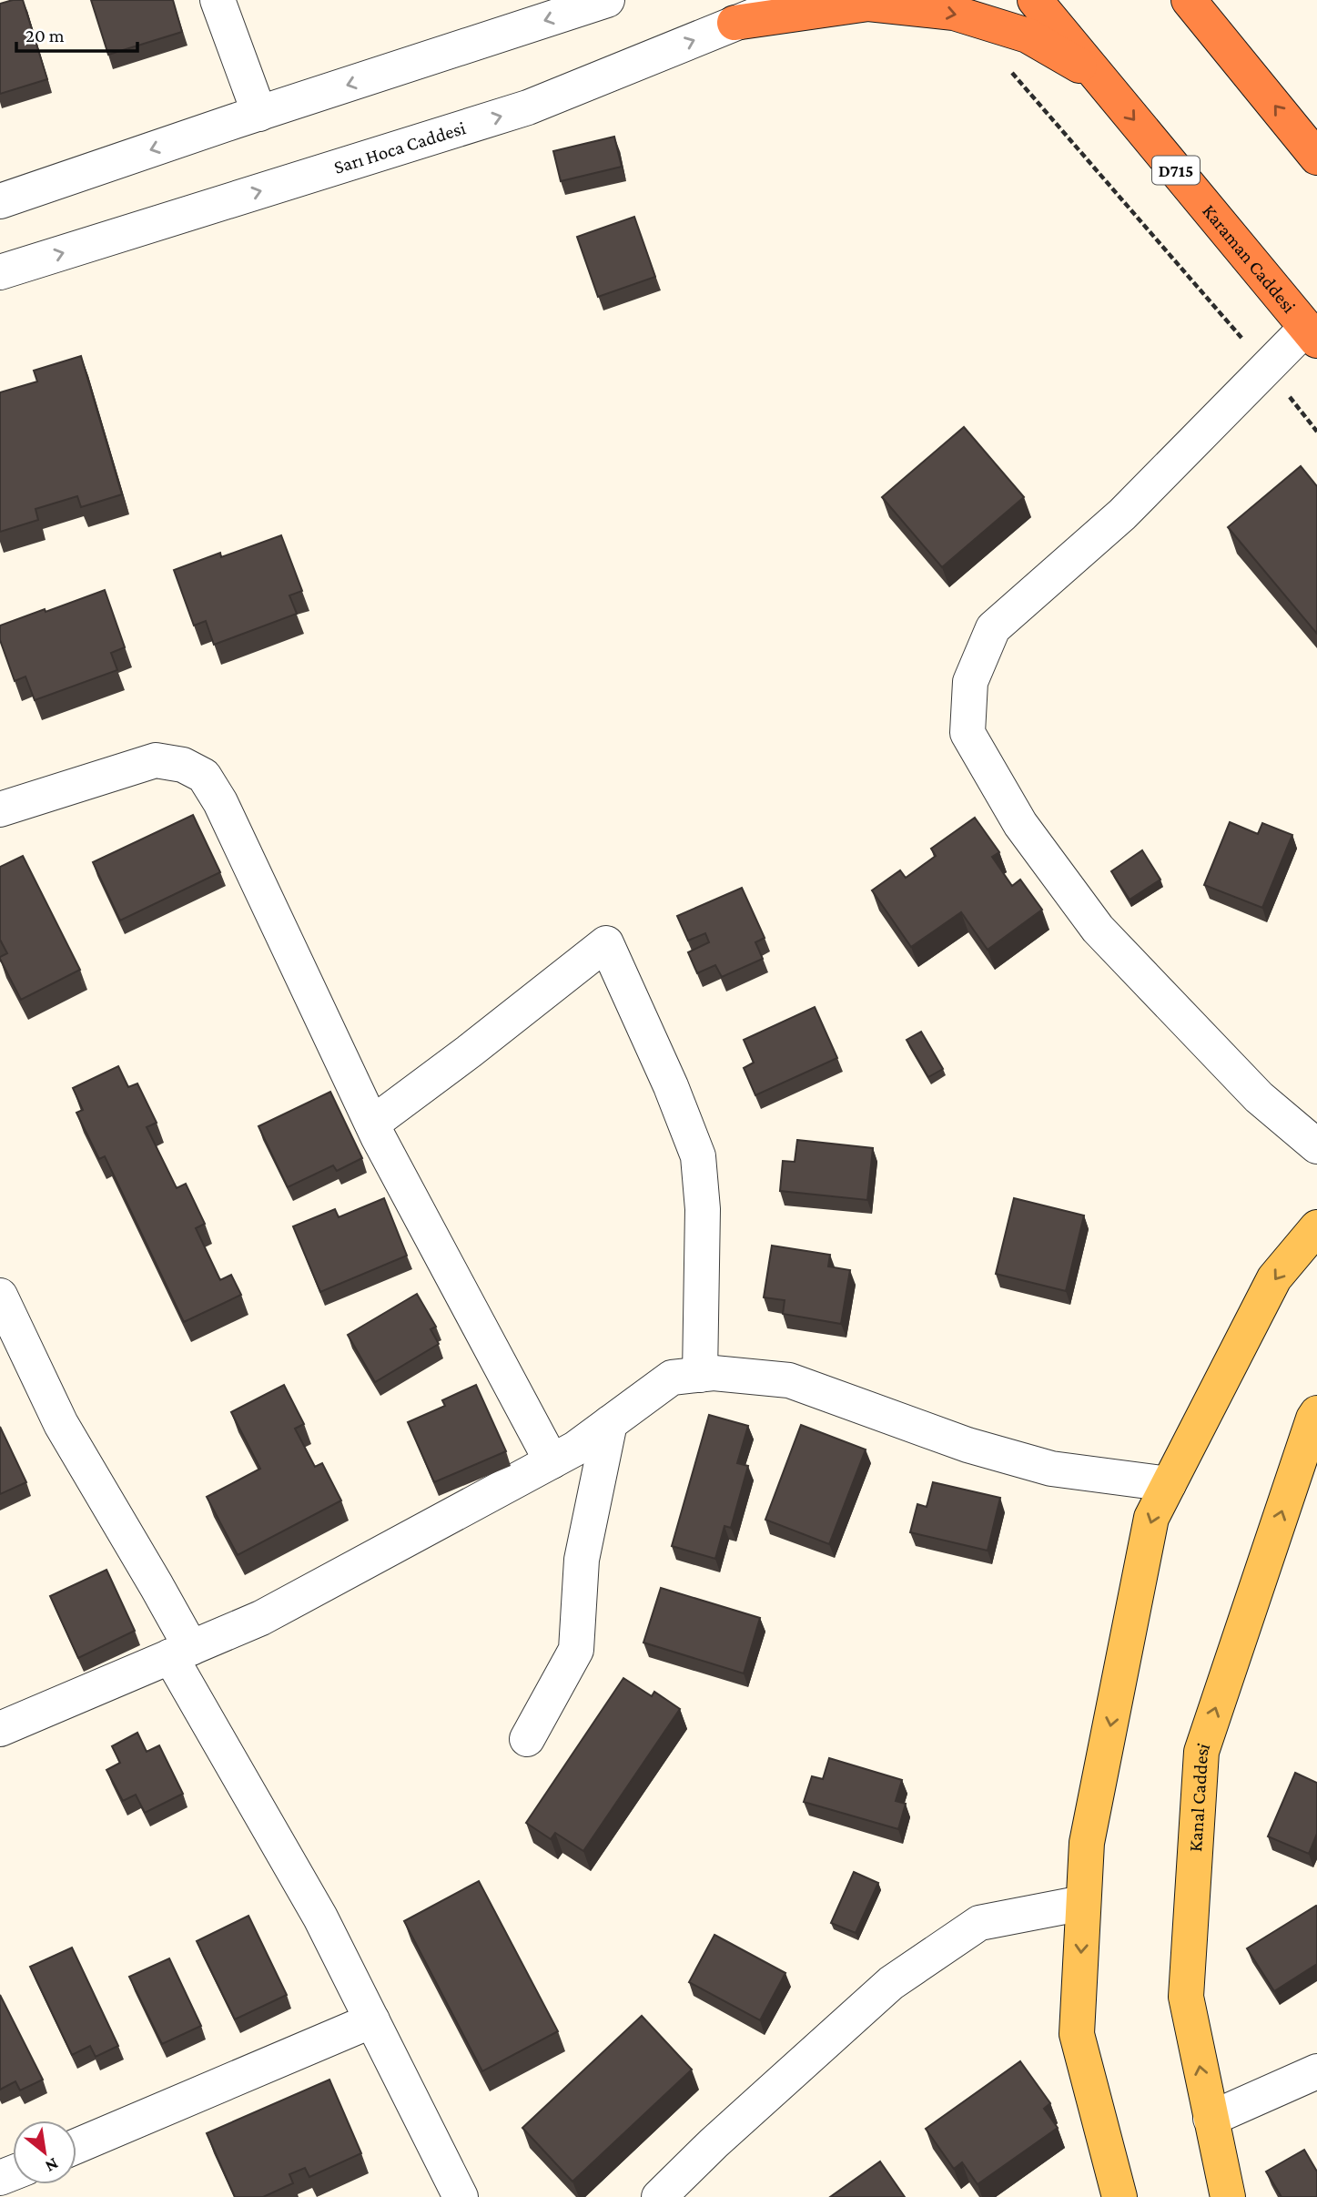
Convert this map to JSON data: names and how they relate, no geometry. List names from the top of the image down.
{
  "streets": {
    "highway": ["D715", "Karaman Caddesi"],
    "main road": ["Kanal Caddesi"],
    "street": ["Sarı Hoca Caddesi"]
  },
  "scale_bar": "20 m",
  "north": "bottom right"
}
